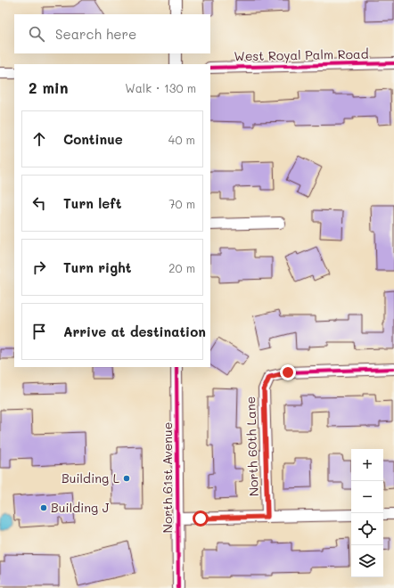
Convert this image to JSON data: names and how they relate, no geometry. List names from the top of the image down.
{
  "streets": {
    "street": ["West Royal Palm Road", "North 60th Lane", "North 61st Avenue"]
  },
  "places": ["Building L", "Building J"],
  "page": {
    "search": "Search here",
    "heading": ["2 min", "Walk · 130 m"],
    "list": [
      ["Continue", "40 m"],
      ["Turn left", "70 m"],
      ["Turn right", "20 m"],
      "Arrive at destination"
    ],
    "map_buttons": ["+", "−"]
  }
}
